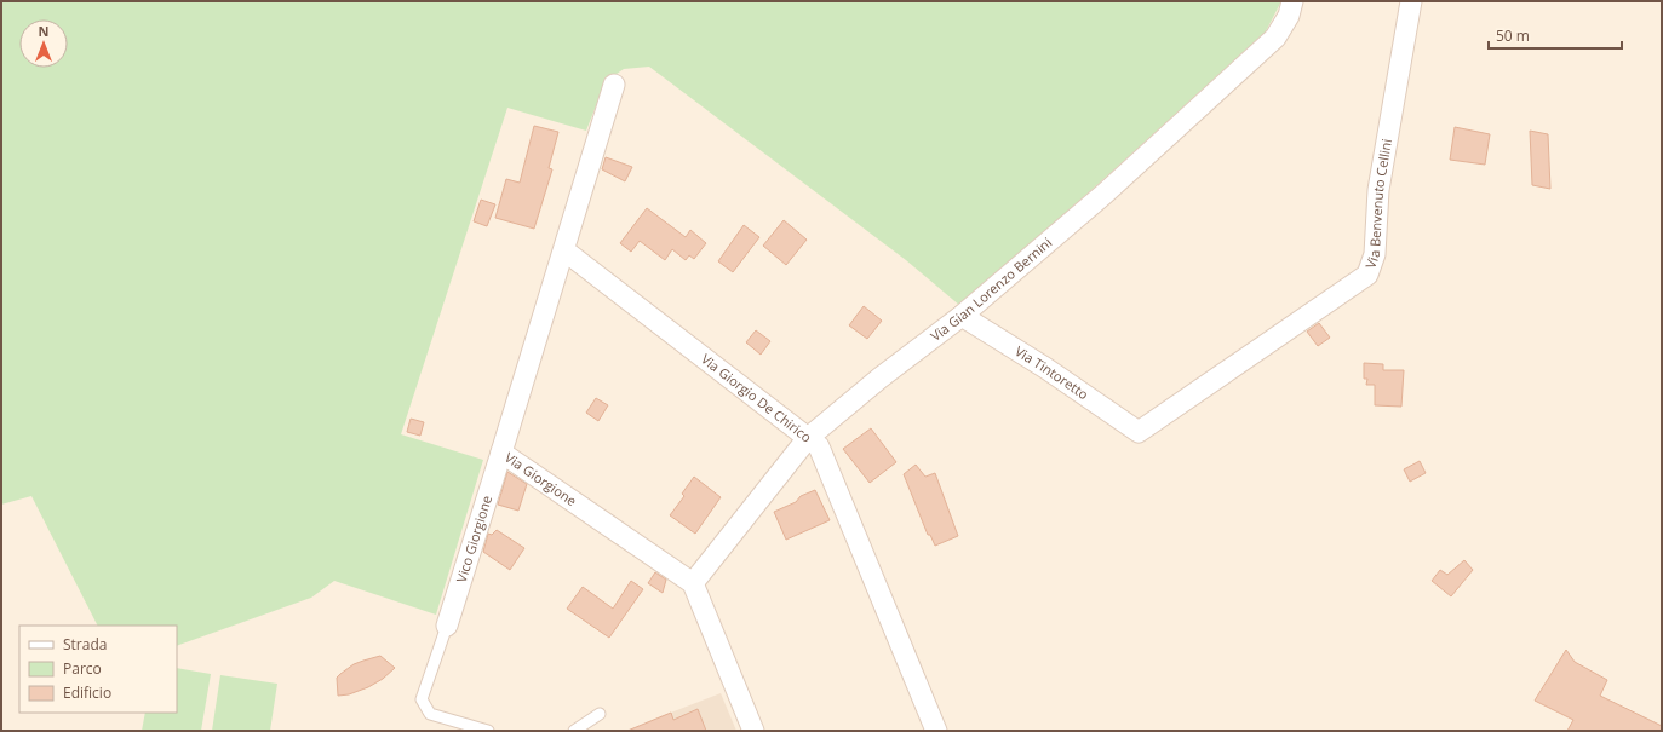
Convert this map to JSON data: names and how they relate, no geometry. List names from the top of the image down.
{
  "streets": {
    "street": [
      "Via Benvenuto Cellini",
      "Via Gian Lorenzo Bernini",
      "Via Tintoretto",
      "Via Giorgio De Chirico",
      "Via Giorgione",
      "Vico Giorgione"
    ]
  },
  "crossings": [
    ["Via Benvenuto Cellini", "Via Tintoretto"],
    ["Via Gian Lorenzo Bernini", "Via Tintoretto"],
    ["Via Gian Lorenzo Bernini", "Via Giorgio De Chirico"],
    ["Via Gian Lorenzo Bernini", "Via Giorgione"],
    ["Via Giorgio De Chirico", "Via Giorgione"],
    ["Via Giorgione", "Vico Giorgione"]
  ],
  "legend": ["Strada", "Parco", "Edificio"],
  "scale_bar": "50 m",
  "north": "top"
}
